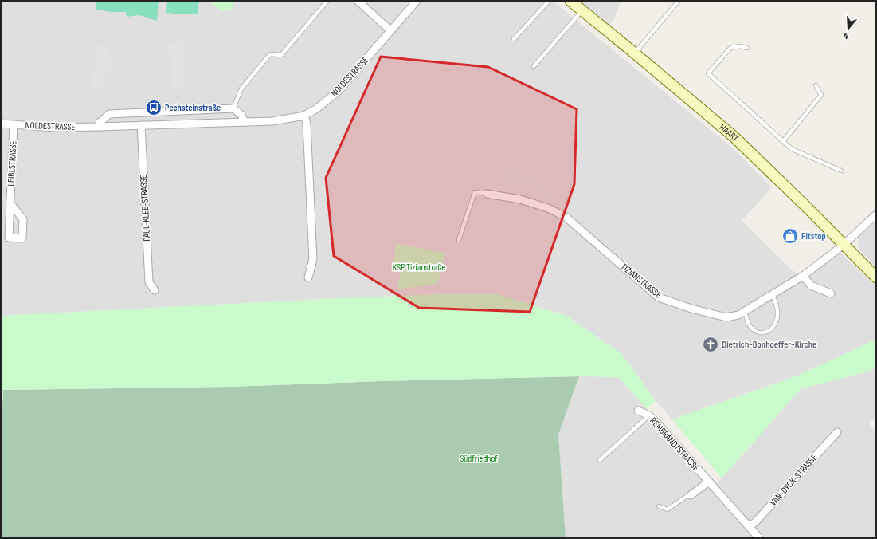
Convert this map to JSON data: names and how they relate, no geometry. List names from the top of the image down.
{
  "streets": {
    "main road": ["HAART"],
    "street": [
      "NOLDESTRASSE",
      "LEIBLSTRASSE",
      "PAUL-KLEE-STRASSE",
      "TIZIANSTRASSE",
      "REMBRANDTSTRASSE",
      "VAN-DYCK-STRASSE"
    ]
  },
  "crossings": [
    ["NOLDESTRASSE", "LEIBLSTRASSE"],
    ["NOLDESTRASSE", "PAUL-KLEE-STRASSE"],
    ["HAART", "TIZIANSTRASSE"],
    ["REMBRANDTSTRASSE", "VAN-DYCK-STRASSE"]
  ],
  "parks": ["KSP Tizianstraße", "Südfriedhof"],
  "places": {
    "bus stop": ["Pechsteinstraße"],
    "shop": ["Pitstop"],
    "church": ["Dietrich-Bonhoeffer-Kirche"]
  },
  "north": "bottom"
}
